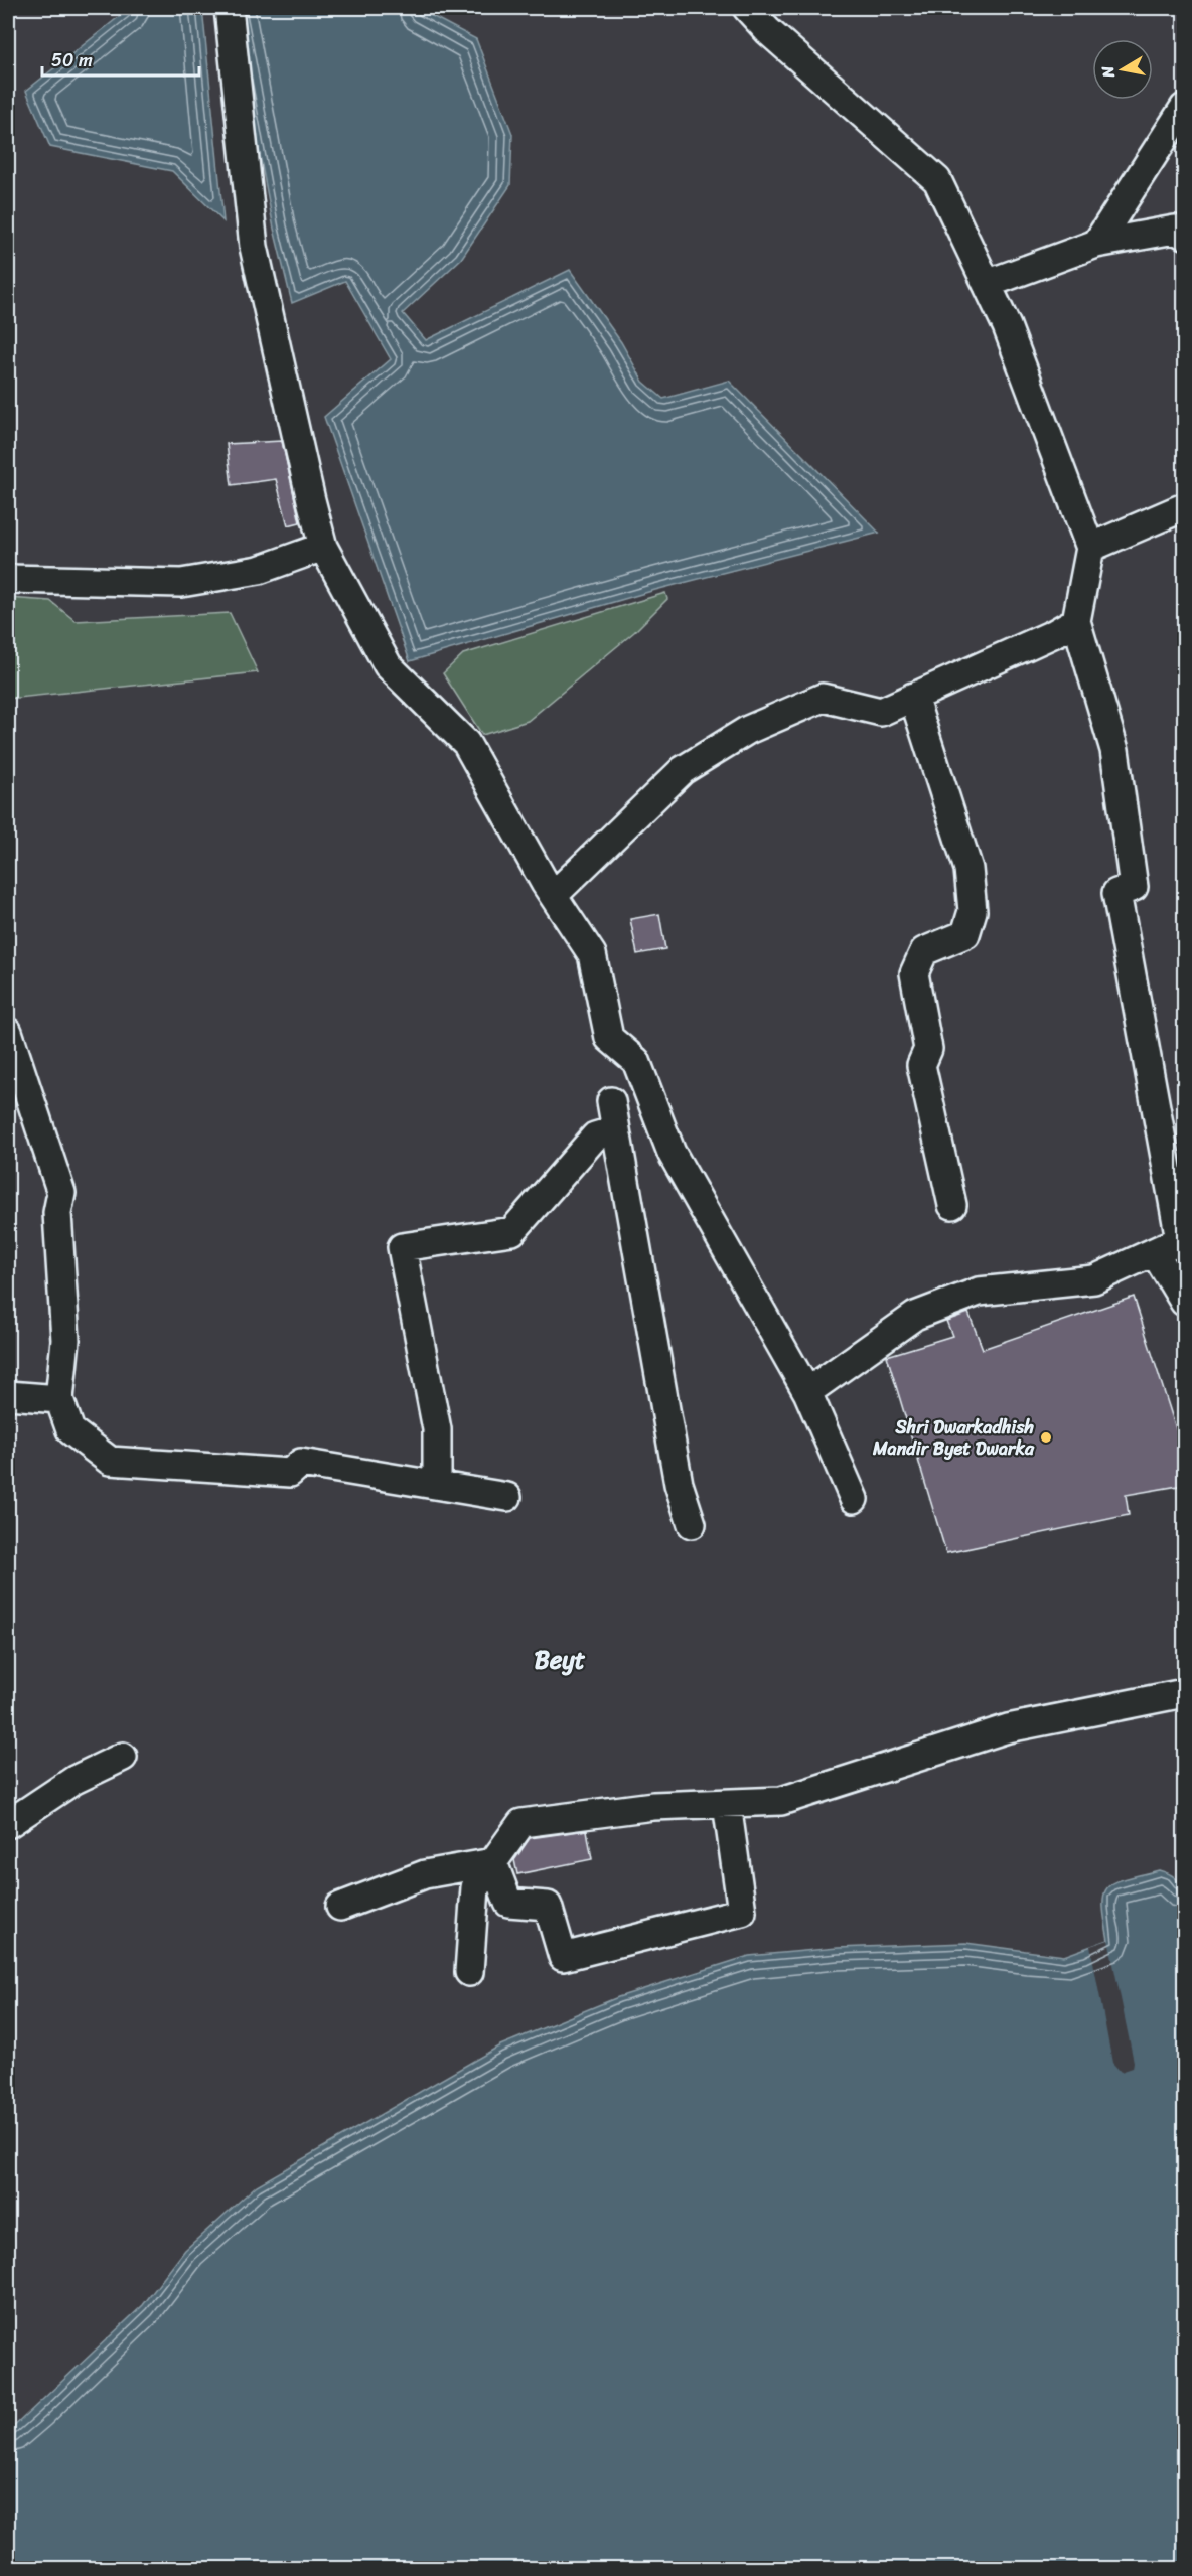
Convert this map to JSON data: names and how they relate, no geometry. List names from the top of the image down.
{
  "districts": ["Beyt"],
  "places": ["Shri Dwarkadhish Mandir Byet Dwarka"],
  "scale_bar": "50 m",
  "north": "left"
}
